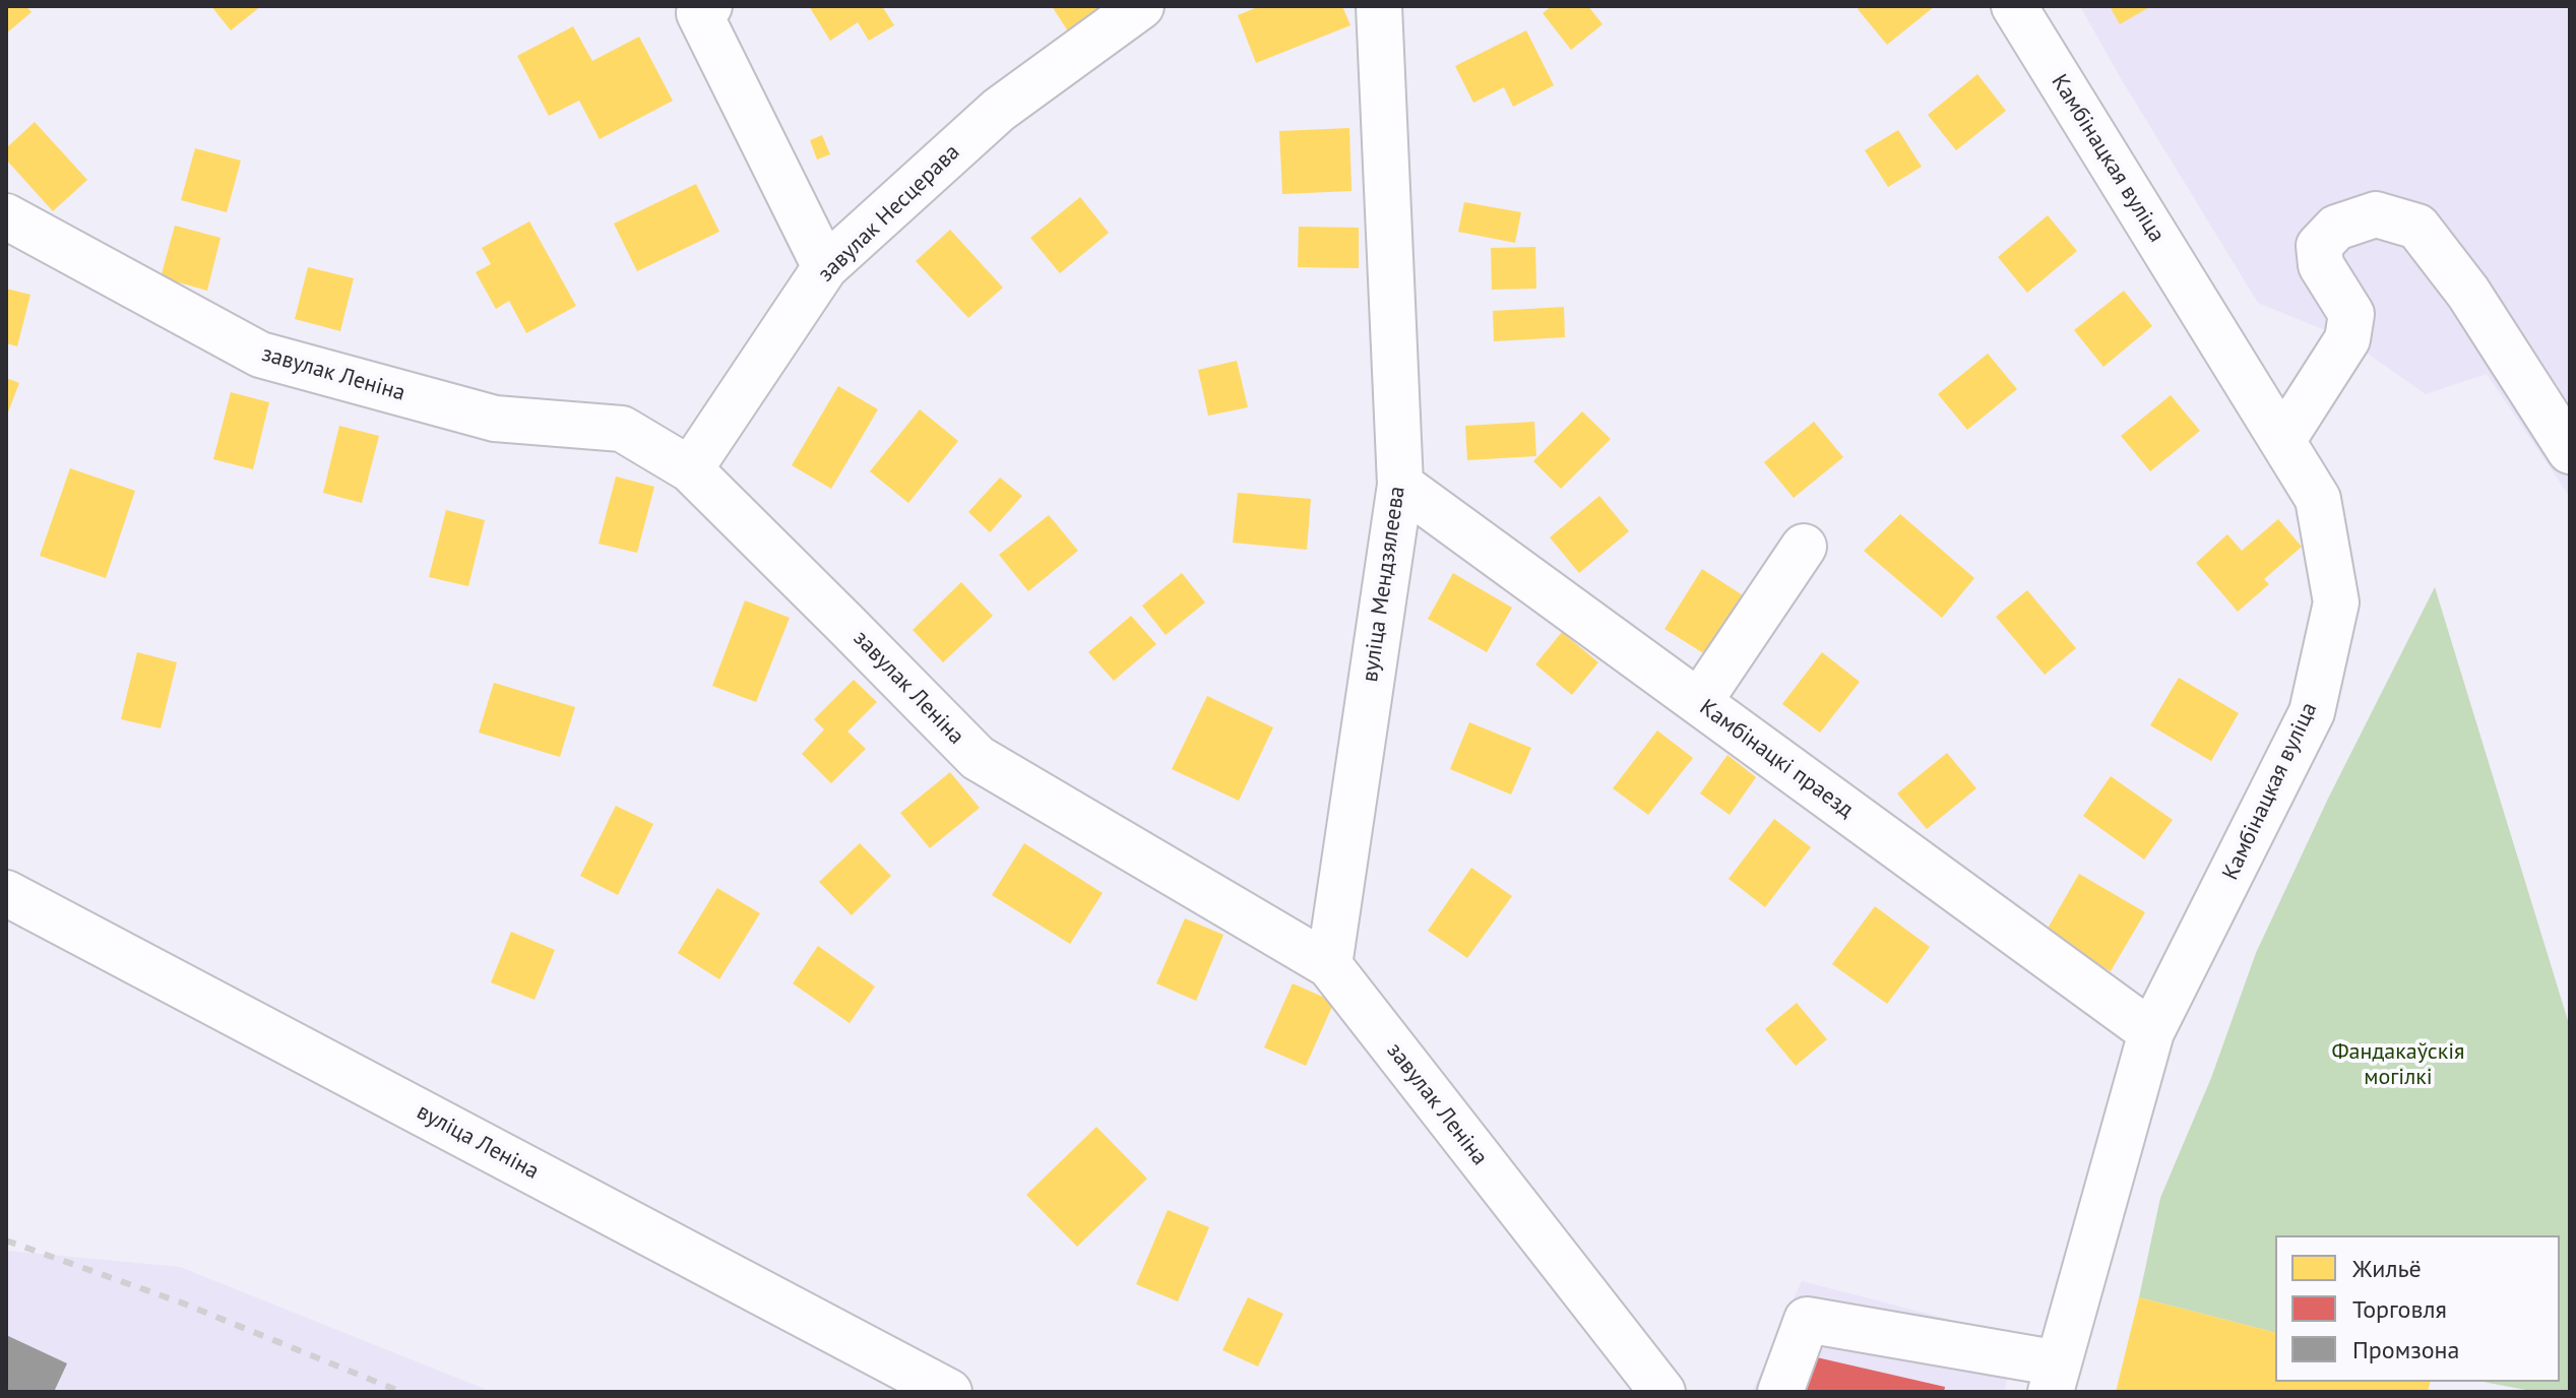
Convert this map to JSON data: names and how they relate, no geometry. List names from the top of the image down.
{
  "streets": {
    "street": [
      "Камбінацкая вуліца",
      "завулак Несцерава",
      "завулак Леніна",
      "вуліца Мендзялеева",
      "Камбінацкі праезд",
      "вуліца Леніна"
    ]
  },
  "crossings": [
    ["Камбінацкая вуліца", "Камбінацкі праезд"],
    ["завулак Несцерава", "завулак Леніна"],
    ["завулак Леніна", "вуліца Мендзялеева"],
    ["вуліца Мендзялеева", "Камбінацкі праезд"]
  ],
  "parks": ["Фандакаўскія могілкі"],
  "legend": ["Жильё", "Торговля", "Промзона"]
}
